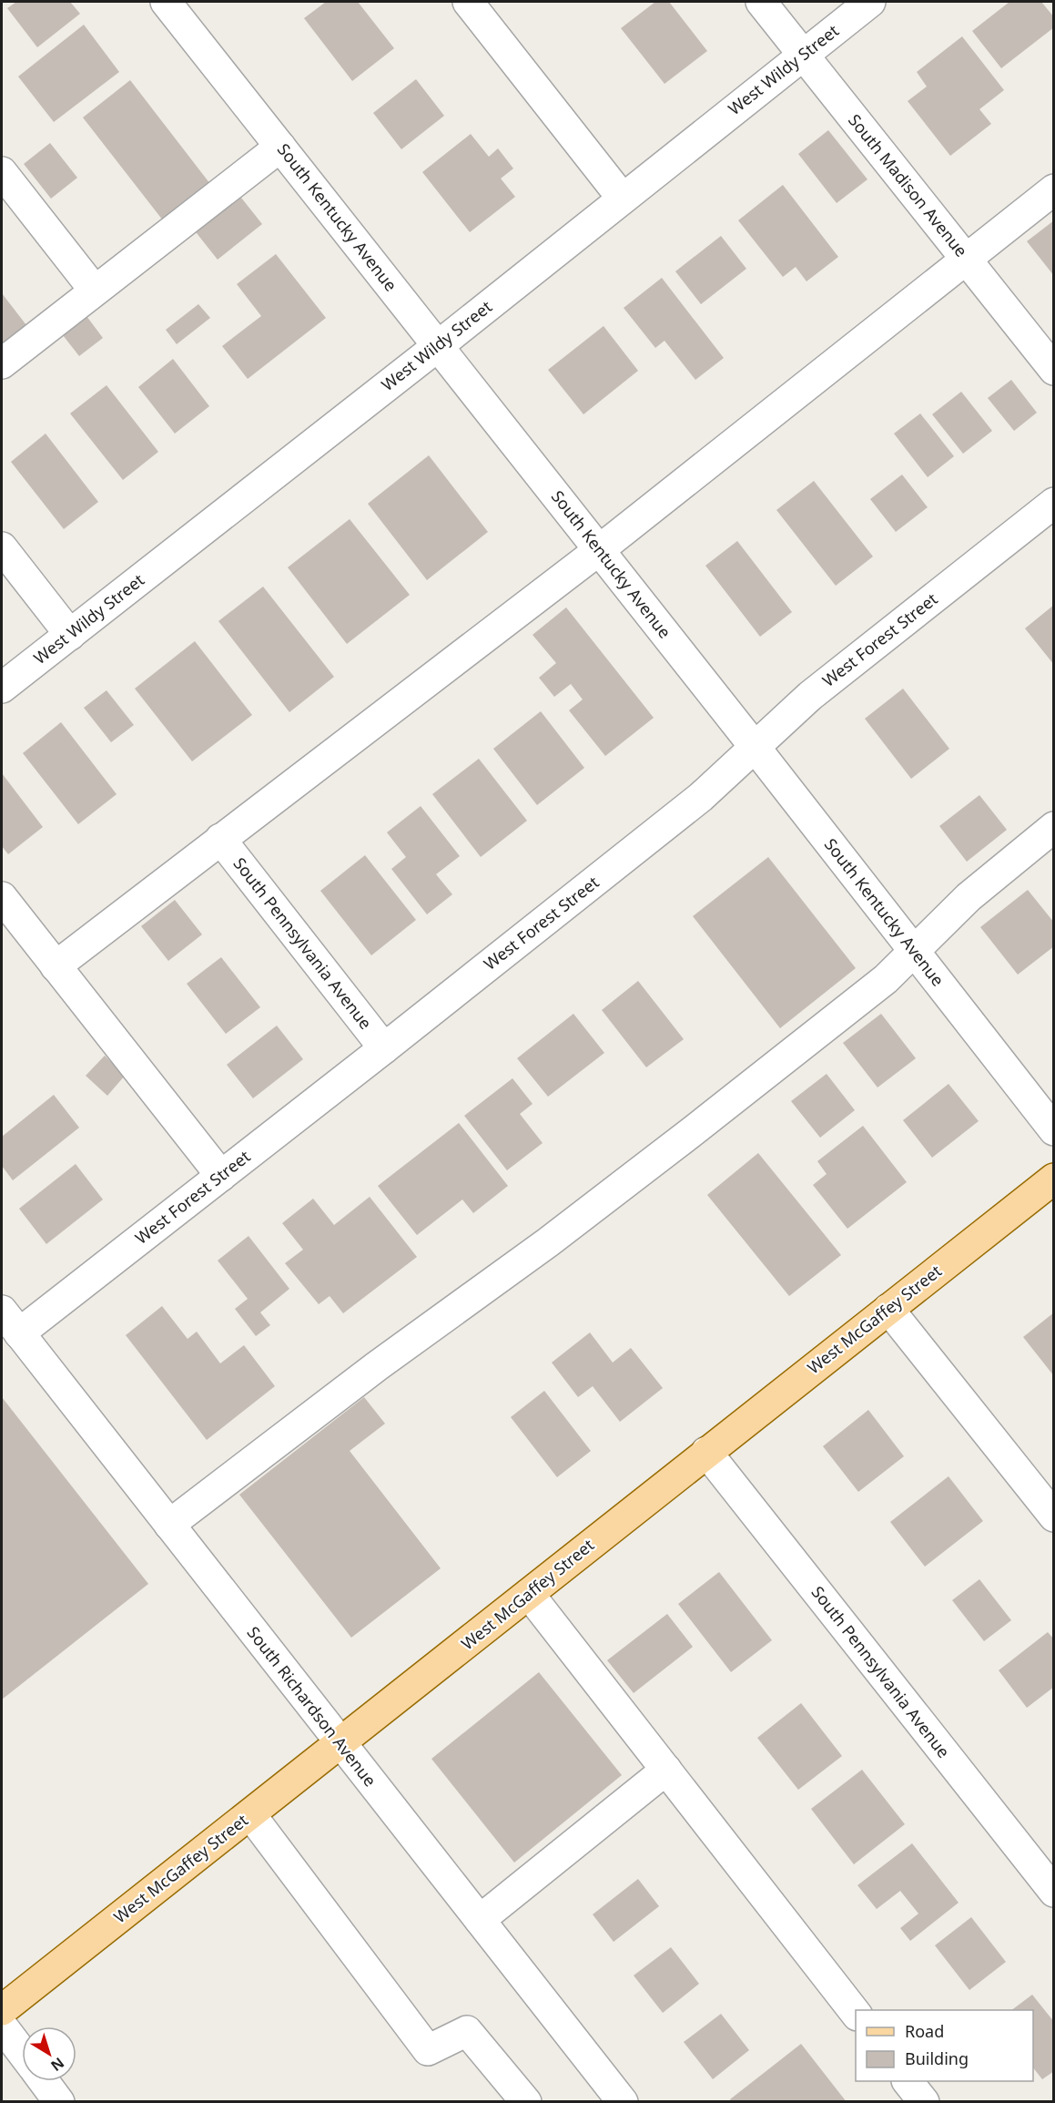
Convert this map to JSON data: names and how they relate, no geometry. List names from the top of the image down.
{
  "streets": {
    "main road": ["West McGaffey Street"],
    "street": [
      "West Wildy Street",
      "South Madison Avenue",
      "South Kentucky Avenue",
      "West Forest Street",
      "South Pennsylvania Avenue",
      "South Richardson Avenue"
    ]
  },
  "crossings": [
    ["West Wildy Street", "South Madison Avenue"],
    ["West Wildy Street", "South Kentucky Avenue"],
    ["South Kentucky Avenue", "West Forest Street"],
    ["West Forest Street", "South Pennsylvania Avenue"],
    ["West Forest Street", "South Richardson Avenue"],
    ["South Pennsylvania Avenue", "West McGaffey Street"],
    ["West McGaffey Street", "South Richardson Avenue"]
  ],
  "legend": ["Road", "Building"],
  "north": "bottom right"
}
